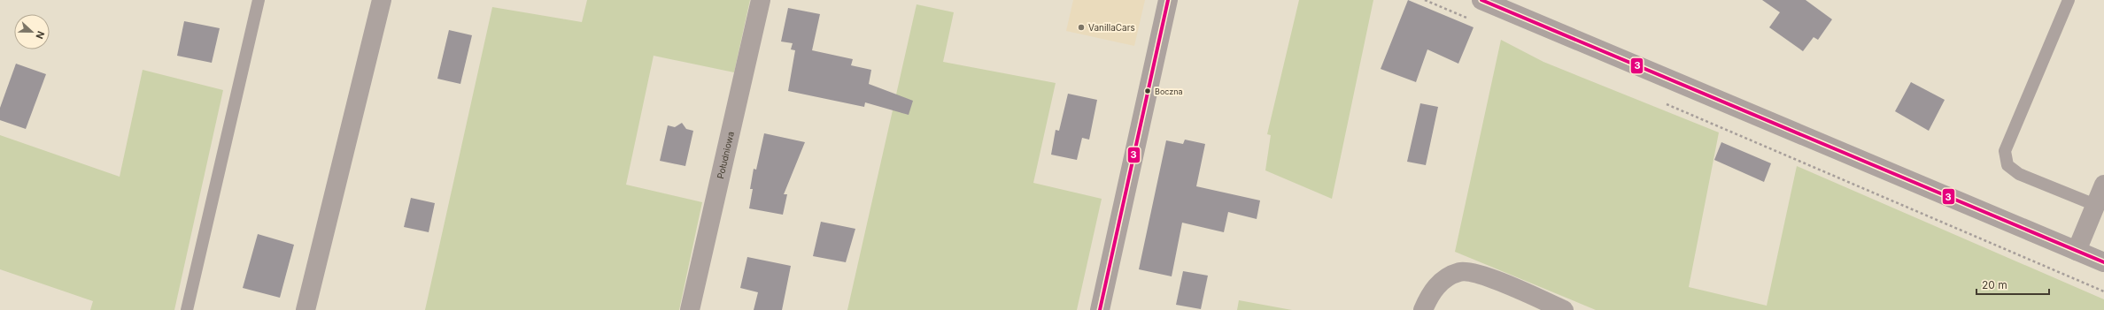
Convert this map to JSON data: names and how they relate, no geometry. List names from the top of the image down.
{
  "streets": {
    "street": ["Południowa"]
  },
  "places": ["VanillaCars", "Boczna"],
  "lines": ["transit line 3"],
  "scale_bar": "20 m",
  "north": "right"
}
